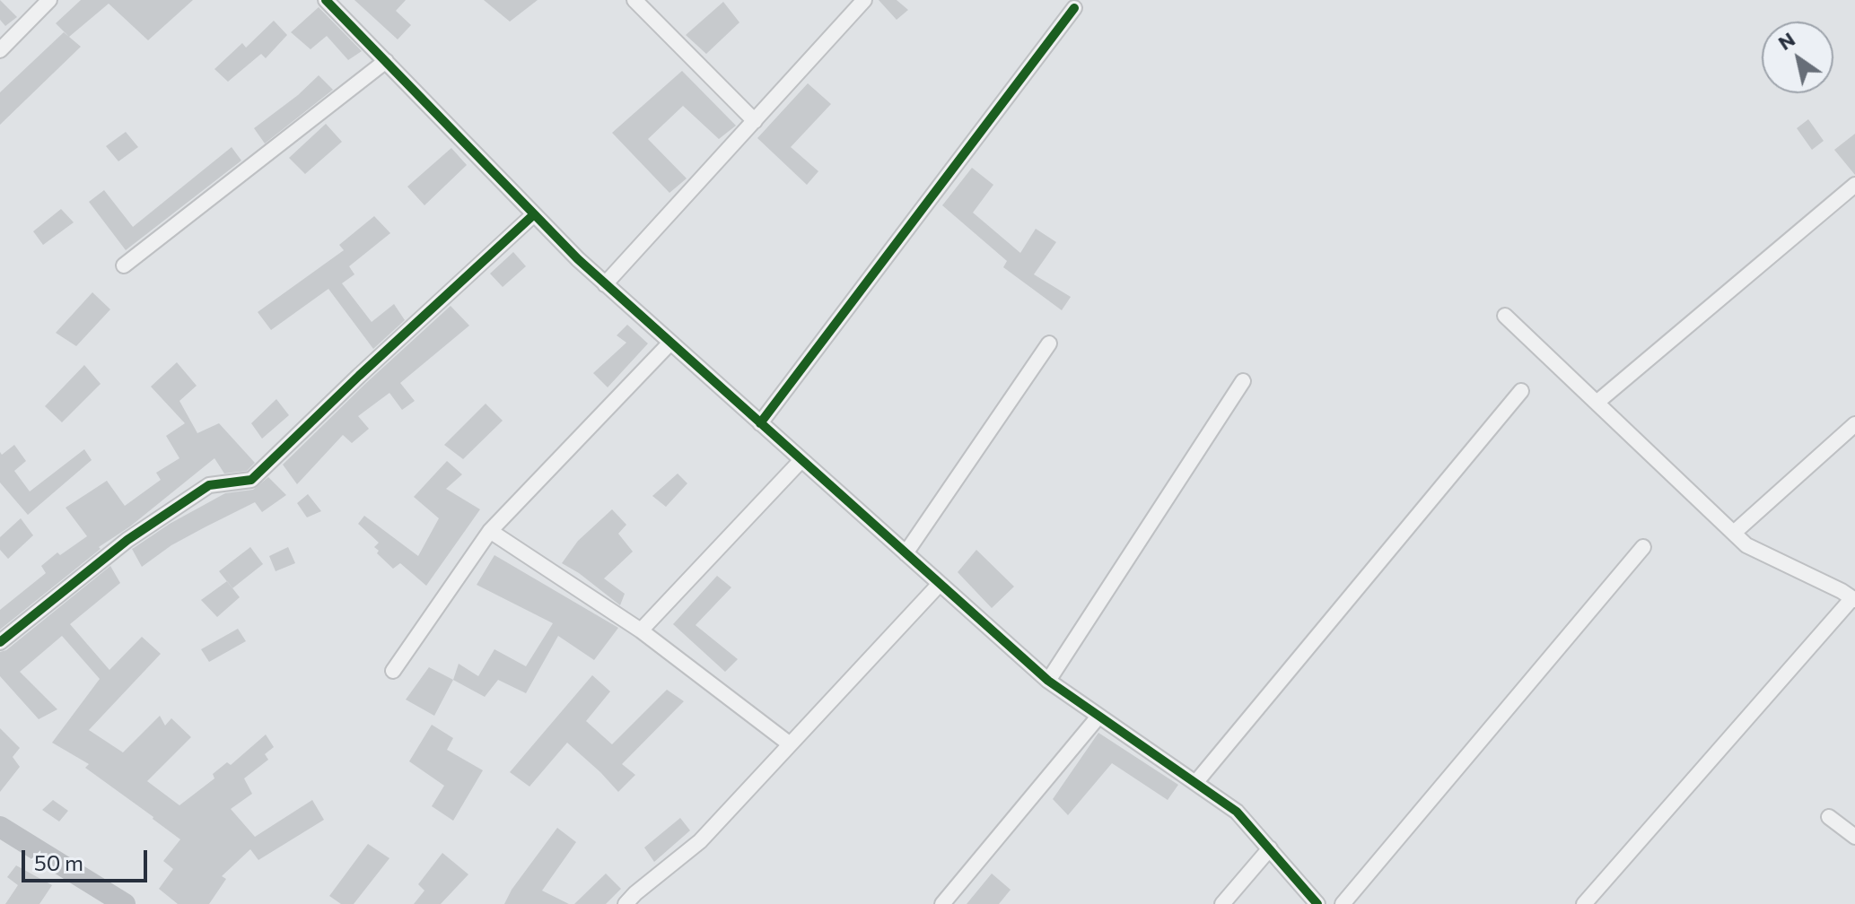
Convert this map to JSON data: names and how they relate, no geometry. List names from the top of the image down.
{
  "scale_bar": "50 m",
  "north": "top left"
}
